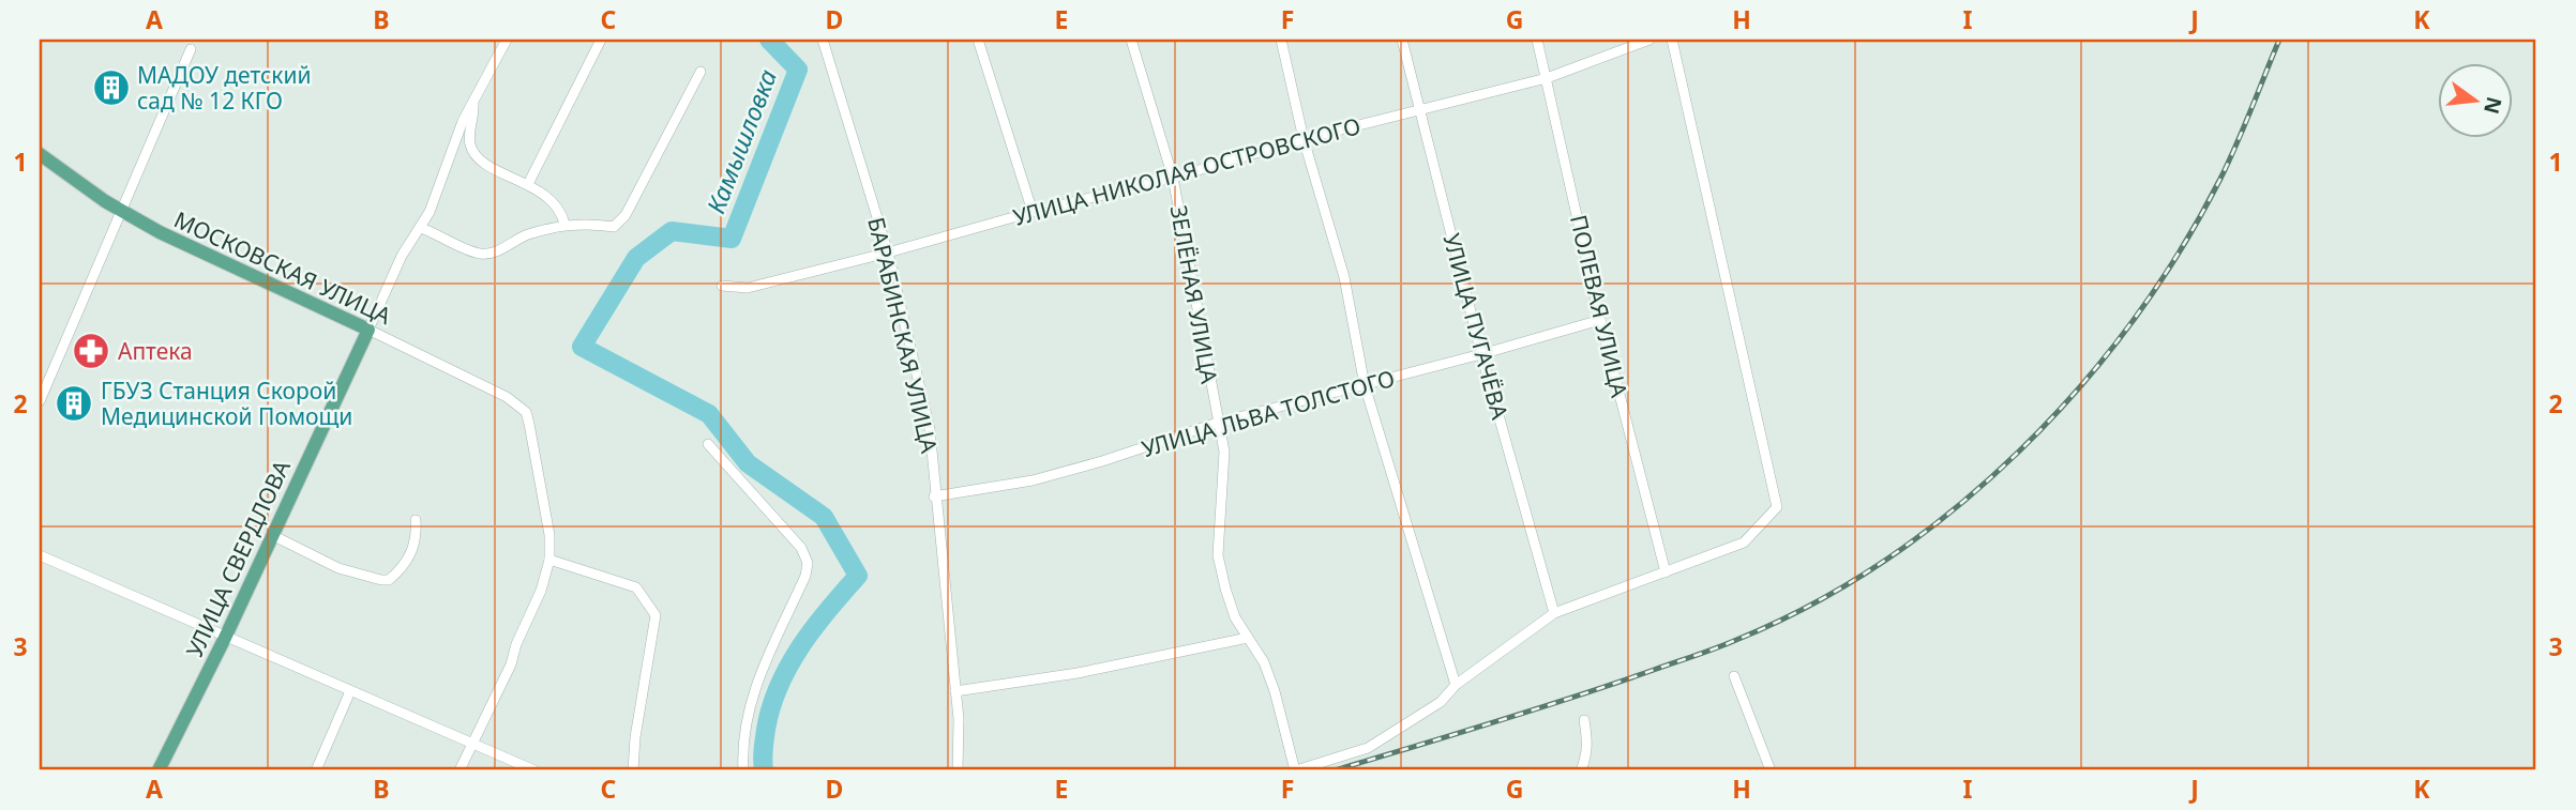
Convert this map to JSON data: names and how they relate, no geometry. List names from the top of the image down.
{
  "streets": {
    "main road": ["МОСКОВСКАЯ УЛИЦА", "УЛИЦА СВЕРДЛОВА"],
    "street": [
      "УЛИЦА НИКОЛАЯ ОСТРОВСКОГО",
      "ЗЕЛЁНАЯ УЛИЦА",
      "ПОЛЕВАЯ УЛИЦА",
      "УЛИЦА ПУГАЧЁВА",
      "БАРАБИНСКАЯ УЛИЦА",
      "УЛИЦА ЛЬВА ТОЛСТОГО"
    ]
  },
  "crossings": [
    ["УЛИЦА НИКОЛАЯ ОСТРОВСКОГО", "ЗЕЛЁНАЯ УЛИЦА"],
    ["УЛИЦА НИКОЛАЯ ОСТРОВСКОГО", "ПОЛЕВАЯ УЛИЦА"],
    ["УЛИЦА НИКОЛАЯ ОСТРОВСКОГО", "УЛИЦА ПУГАЧЁВА"],
    ["УЛИЦА НИКОЛАЯ ОСТРОВСКОГО", "БАРАБИНСКАЯ УЛИЦА"],
    ["МОСКОВСКАЯ УЛИЦА", "УЛИЦА СВЕРДЛОВА"],
    ["ЗЕЛЁНАЯ УЛИЦА", "УЛИЦА ЛЬВА ТОЛСТОГО"],
    ["ПОЛЕВАЯ УЛИЦА", "УЛИЦА ЛЬВА ТОЛСТОГО"],
    ["УЛИЦА ПУГАЧЁВА", "УЛИЦА ЛЬВА ТОЛСТОГО"],
    ["БАРАБИНСКАЯ УЛИЦА", "УЛИЦА ЛЬВА ТОЛСТОГО"]
  ],
  "water": ["Камышловка"],
  "places": {
    "building": ["МАДОУ детский сад № 12 КГО", "ГБУЗ Станция Скорой Медицинской Помощи"],
    "pharmacy": ["Аптека"]
  },
  "north": "right",
  "grid": {
    "columns": [
      "A",
      "B",
      "C",
      "D",
      "E",
      "F",
      "G",
      "H",
      "I",
      "J",
      "K"
    ],
    "rows": ["1", "2", "3"]
  }
}
